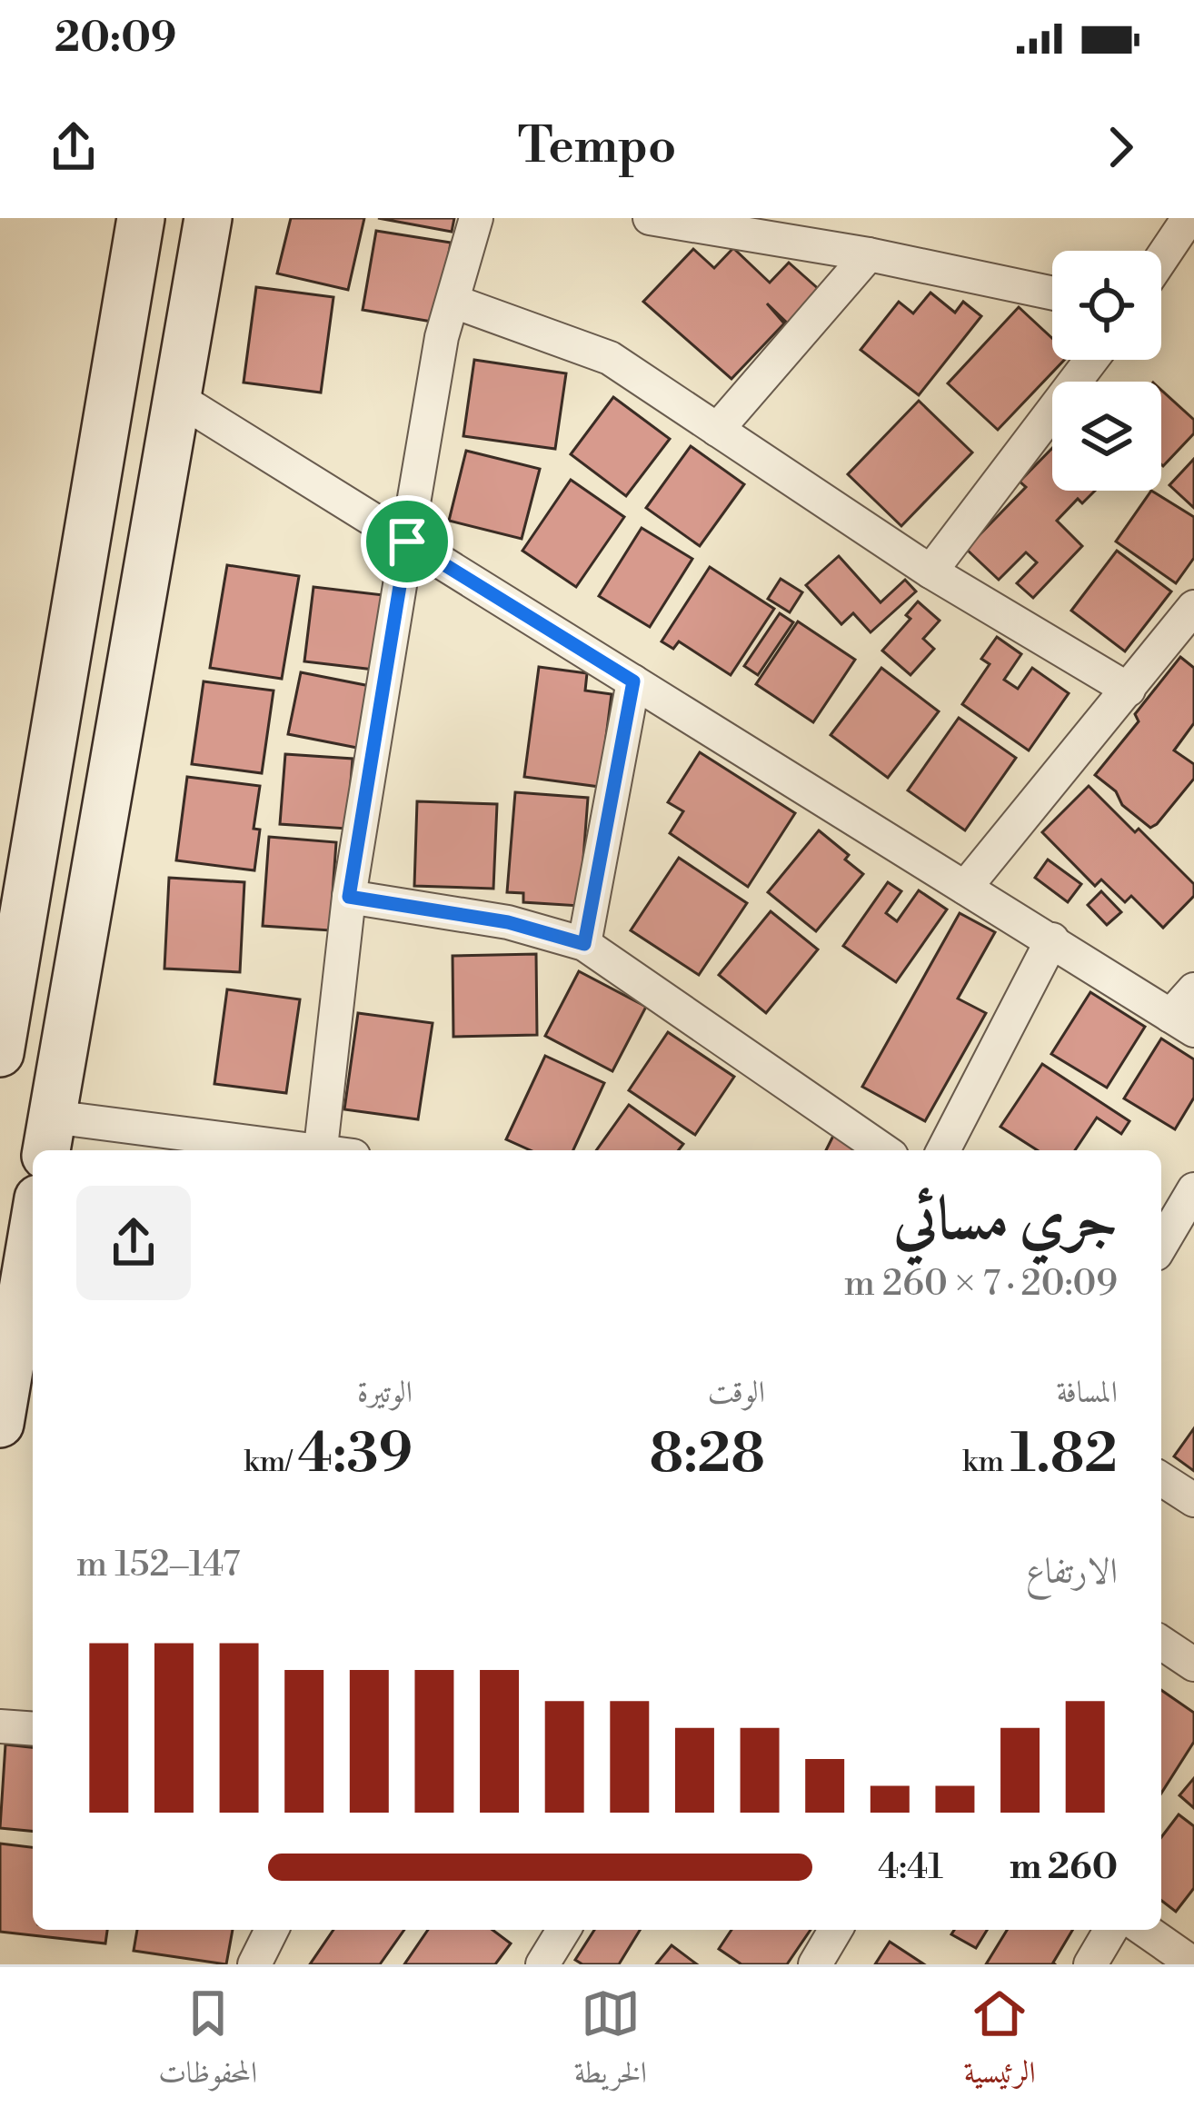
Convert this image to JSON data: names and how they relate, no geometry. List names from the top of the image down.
{
  "page": {
    "status": "20:09",
    "header": "Tempo",
    "heading": ["جري مسائي", "20:09 · 7 × 260 m"],
    "stats": [
      ["المسافة", "1.82 km"],
      ["الوقت", "8:28"],
      ["الوتيرة", "4:39 /km"]
    ],
    "chart": ["الارتفاع", "147–152 m"],
    "list": [
      {
        "name": "260 m",
        "note": "4:41"
      }
    ],
    "tabs": ["الرئيسية", "الخريطة", "المحفوظات"]
  }
}
